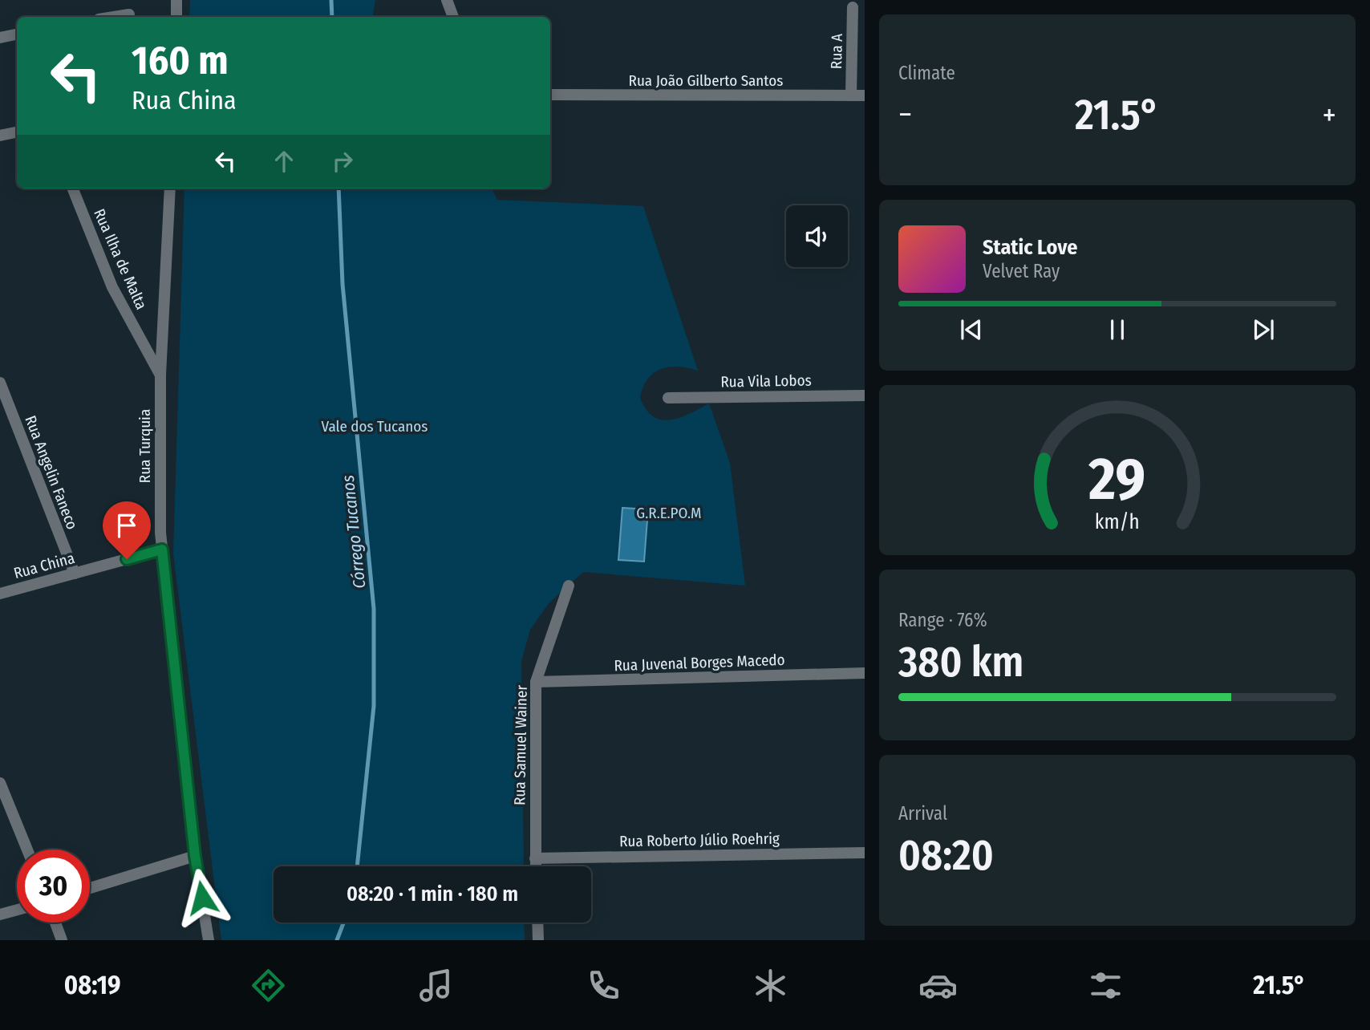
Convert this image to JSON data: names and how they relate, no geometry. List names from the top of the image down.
{
  "streets": {
    "street": [
      "Rua A",
      "Rua João Gilberto Santos",
      "Rua Ilha de Malta",
      "Rua Vila Lobos",
      "Rua Turquia",
      "Rua Angelin Faneco",
      "Rua China",
      "Rua Juvenal Borges Macedo",
      "Rua Samuel Wainer",
      "Rua Roberto Júlio Roehrig"
    ]
  },
  "crossings": [
    ["Rua A", "Rua João Gilberto Santos"],
    ["Rua Ilha de Malta", "Rua Turquia"],
    ["Rua Turquia", "Rua China"],
    ["Rua Angelin Faneco", "Rua China"],
    ["Rua Juvenal Borges Macedo", "Rua Samuel Wainer"],
    ["Rua Samuel Wainer", "Rua Roberto Júlio Roehrig"]
  ],
  "water": ["Córrego Tucanos"],
  "parks": ["Vale dos Tucanos", "G.R.E.PO.M"],
  "page": {
    "tile": [
      "Climate",
      ["Range · 76%", "380 km"],
      ["Arrival", "08:20"]
    ],
    "turn": ["160 m", "Rua China"],
    "heat": ["−", "21.5°", "+"],
    "song": ["Static Love", "Velvet Ray"],
    "limit": "30",
    "trip": "08:20 · 1 min · 180 m",
    "tabs": ["08:19", "21.5°"],
    "gauge": ["29", "km/h"]
  }
}
